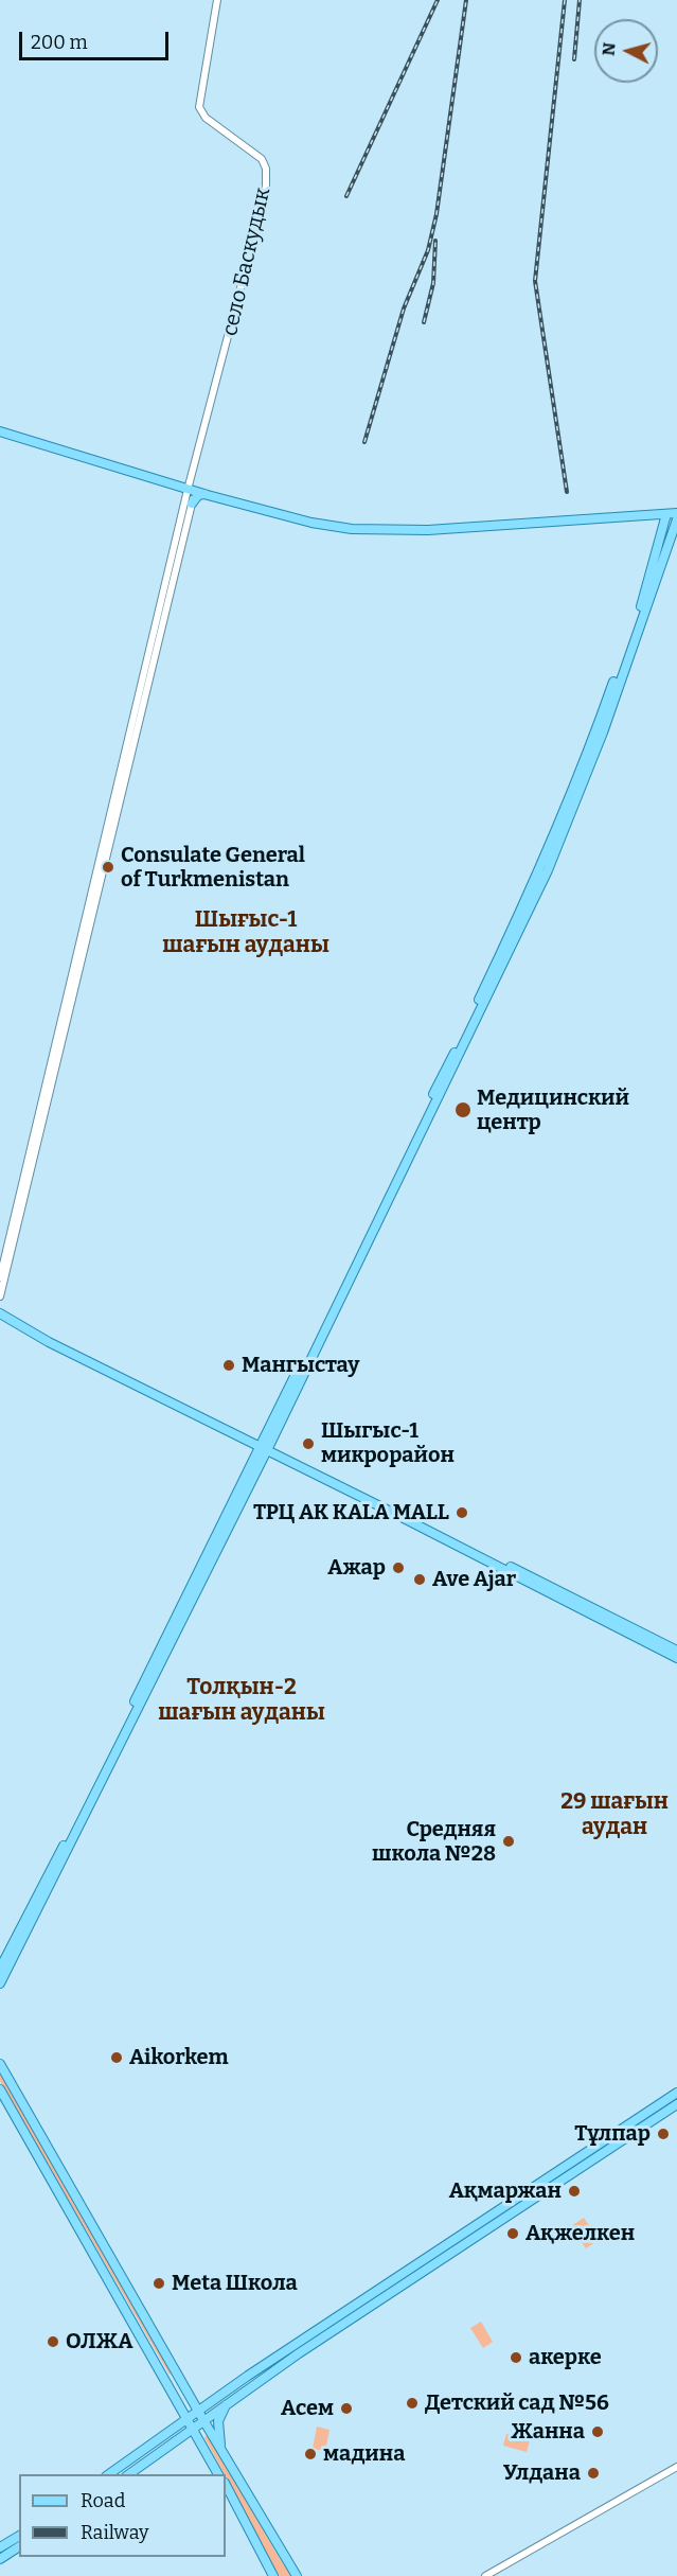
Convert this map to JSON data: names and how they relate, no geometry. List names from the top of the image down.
{
  "streets": {
    "street": ["село Баскудык"]
  },
  "districts": ["Шығыс-1 шағын ауданы", "Толқын-2 шағын ауданы", "29 шағын аудан"],
  "places": [
    "Consulate General of Turkmenistan",
    "Медицинский центр",
    "Мангыстау",
    "Шыгыс-1 микрорайон",
    "ТРЦ AK KALA MALL",
    "Ажар",
    "Ave Ajar",
    "Средняя школа №28",
    "Aikorkem",
    "Тұлпар",
    "Ақмаржан",
    "Ақжелкен",
    "Meta Школа",
    "ОЛЖА",
    "акерке",
    "Детский сад №56",
    "Асем",
    "Жанна",
    "мадина",
    "Улдана"
  ],
  "legend": ["Road", "Railway"],
  "scale_bar": "200 m",
  "north": "left"
}
